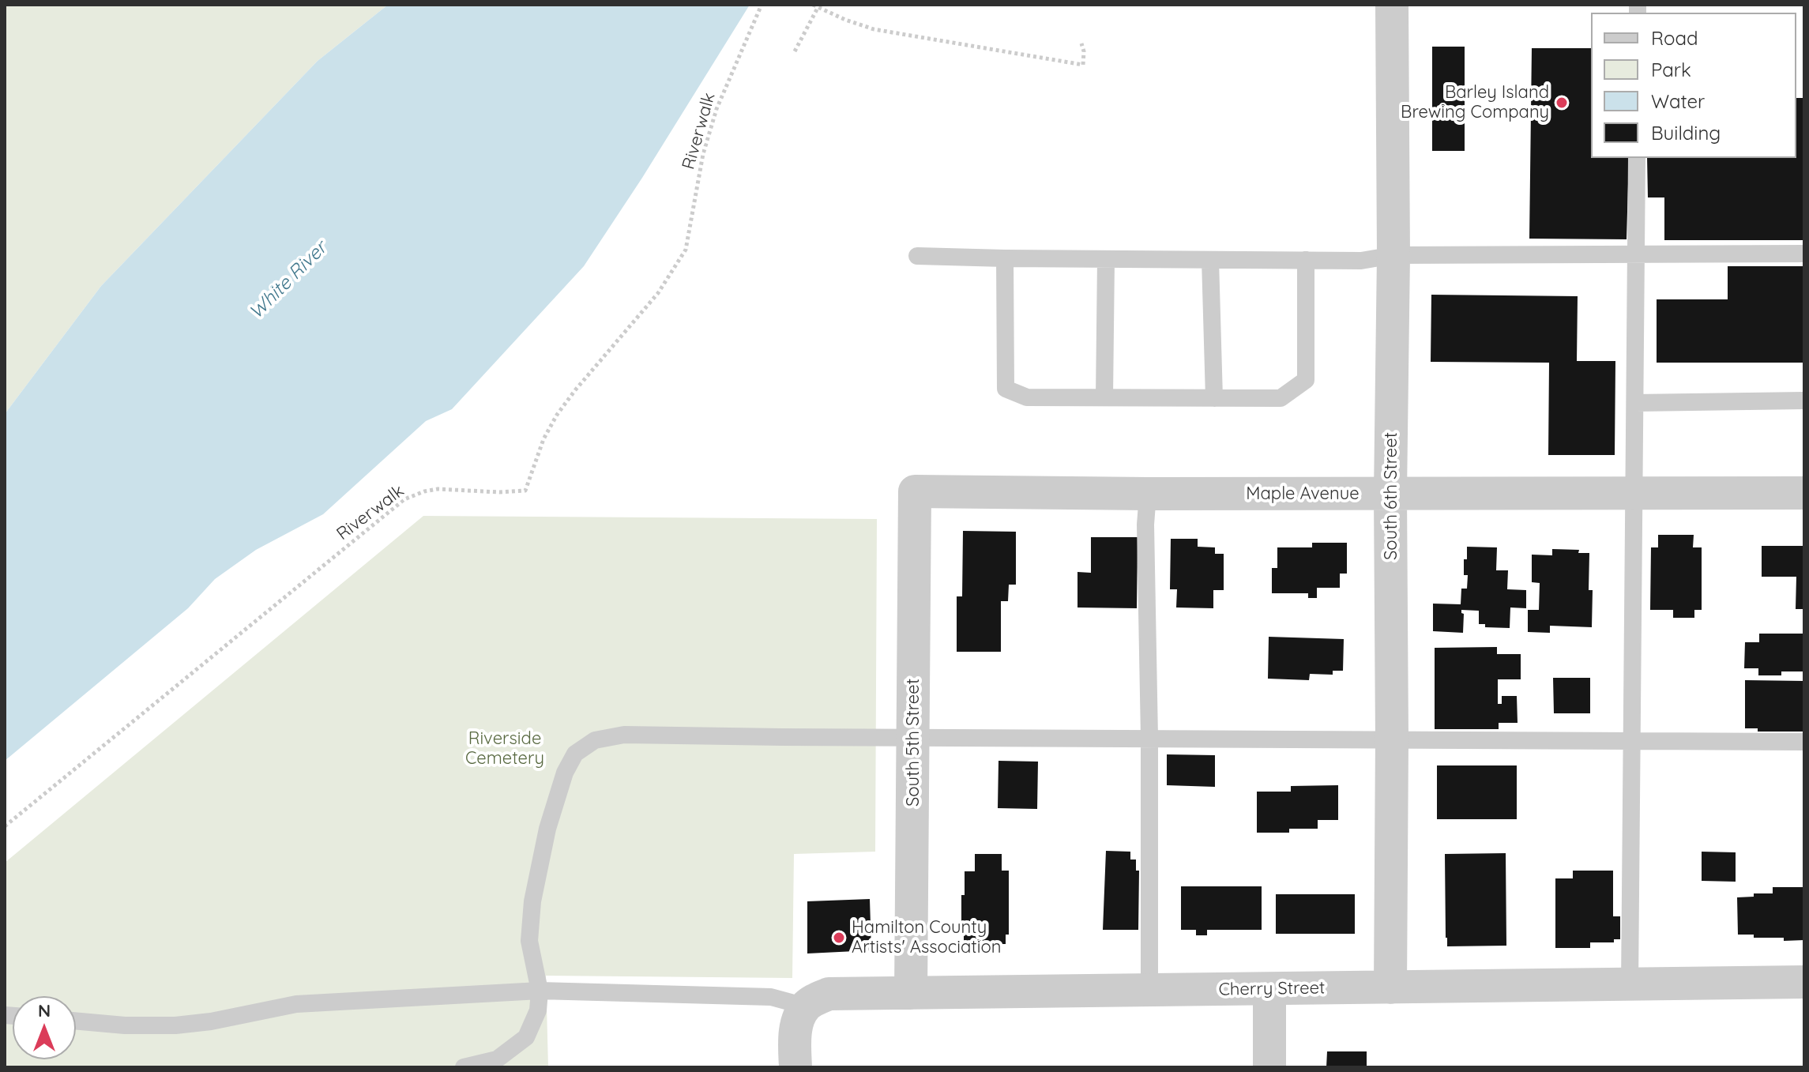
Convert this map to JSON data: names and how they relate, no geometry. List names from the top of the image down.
{
  "streets": {
    "street": [
      "Maple Avenue",
      "South 6th Street",
      "South 5th Street",
      "Cherry Street"
    ],
    "path": ["Riverwalk"]
  },
  "crossings": [
    ["Maple Avenue", "South 6th Street"],
    ["Maple Avenue", "South 5th Street"],
    ["South 6th Street", "Cherry Street"],
    ["South 5th Street", "Cherry Street"]
  ],
  "water": ["White River"],
  "parks": ["Riverside Cemetery"],
  "places": ["Barley Island Brewing Company", "Hamilton County Artists' Association"],
  "legend": [
    "Road",
    "Park",
    "Water",
    "Building"
  ],
  "north": "top"
}
